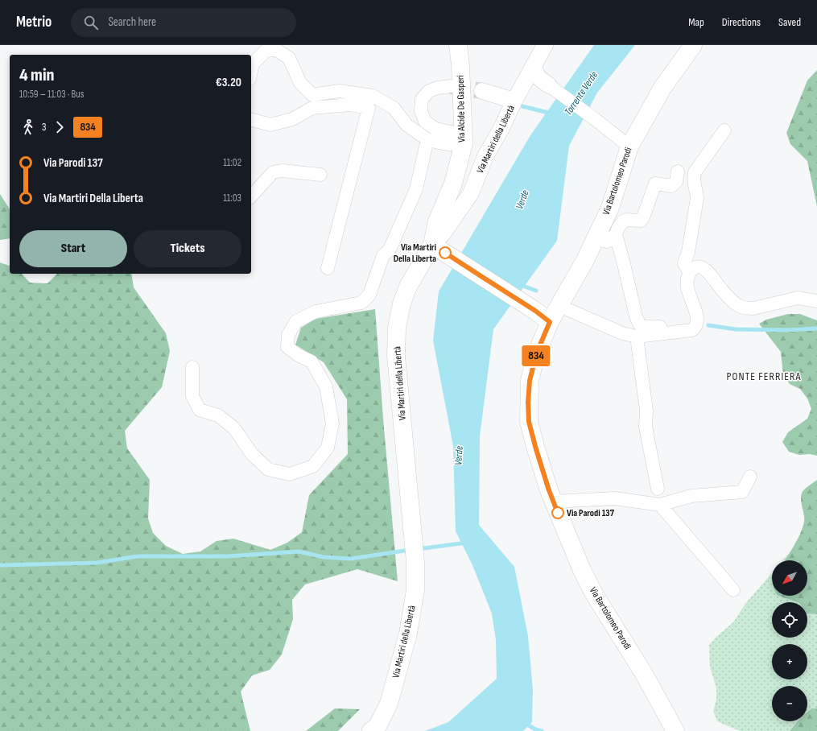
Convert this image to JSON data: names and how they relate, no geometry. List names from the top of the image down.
{
  "streets": {
    "main road": ["Via Alcide De Gasperi", "Via Martiri della Libertà", "Via Bartolomeo Parodi"]
  },
  "crossings": [
    ["Via Alcide De Gasperi", "Via Martiri della Libertà"]
  ],
  "districts": ["PONTE FERRIERA"],
  "water": ["Torrente Verde", "Verde"],
  "places": ["Via Martiri Della Liberta", "Via Parodi 137"],
  "lines": ["bus line 834"],
  "north": "bottom left",
  "page": {
    "header": "Metrio",
    "search": "Search here",
    "nav": ["Map", "Directions", "Saved"],
    "on_map": "834",
    "heading": ["4 min", "10:59 – 11:03 · Bus", "€3.20"],
    "legs": ["3", "834"],
    "list": [
      {
        "name": "Via Parodi 137",
        "value": "11:02"
      },
      {
        "name": "Via Martiri Della Liberta",
        "value": "11:03"
      }
    ],
    "buttons": ["Start", "Tickets"],
    "map_buttons": ["+", "−"]
  }
}
